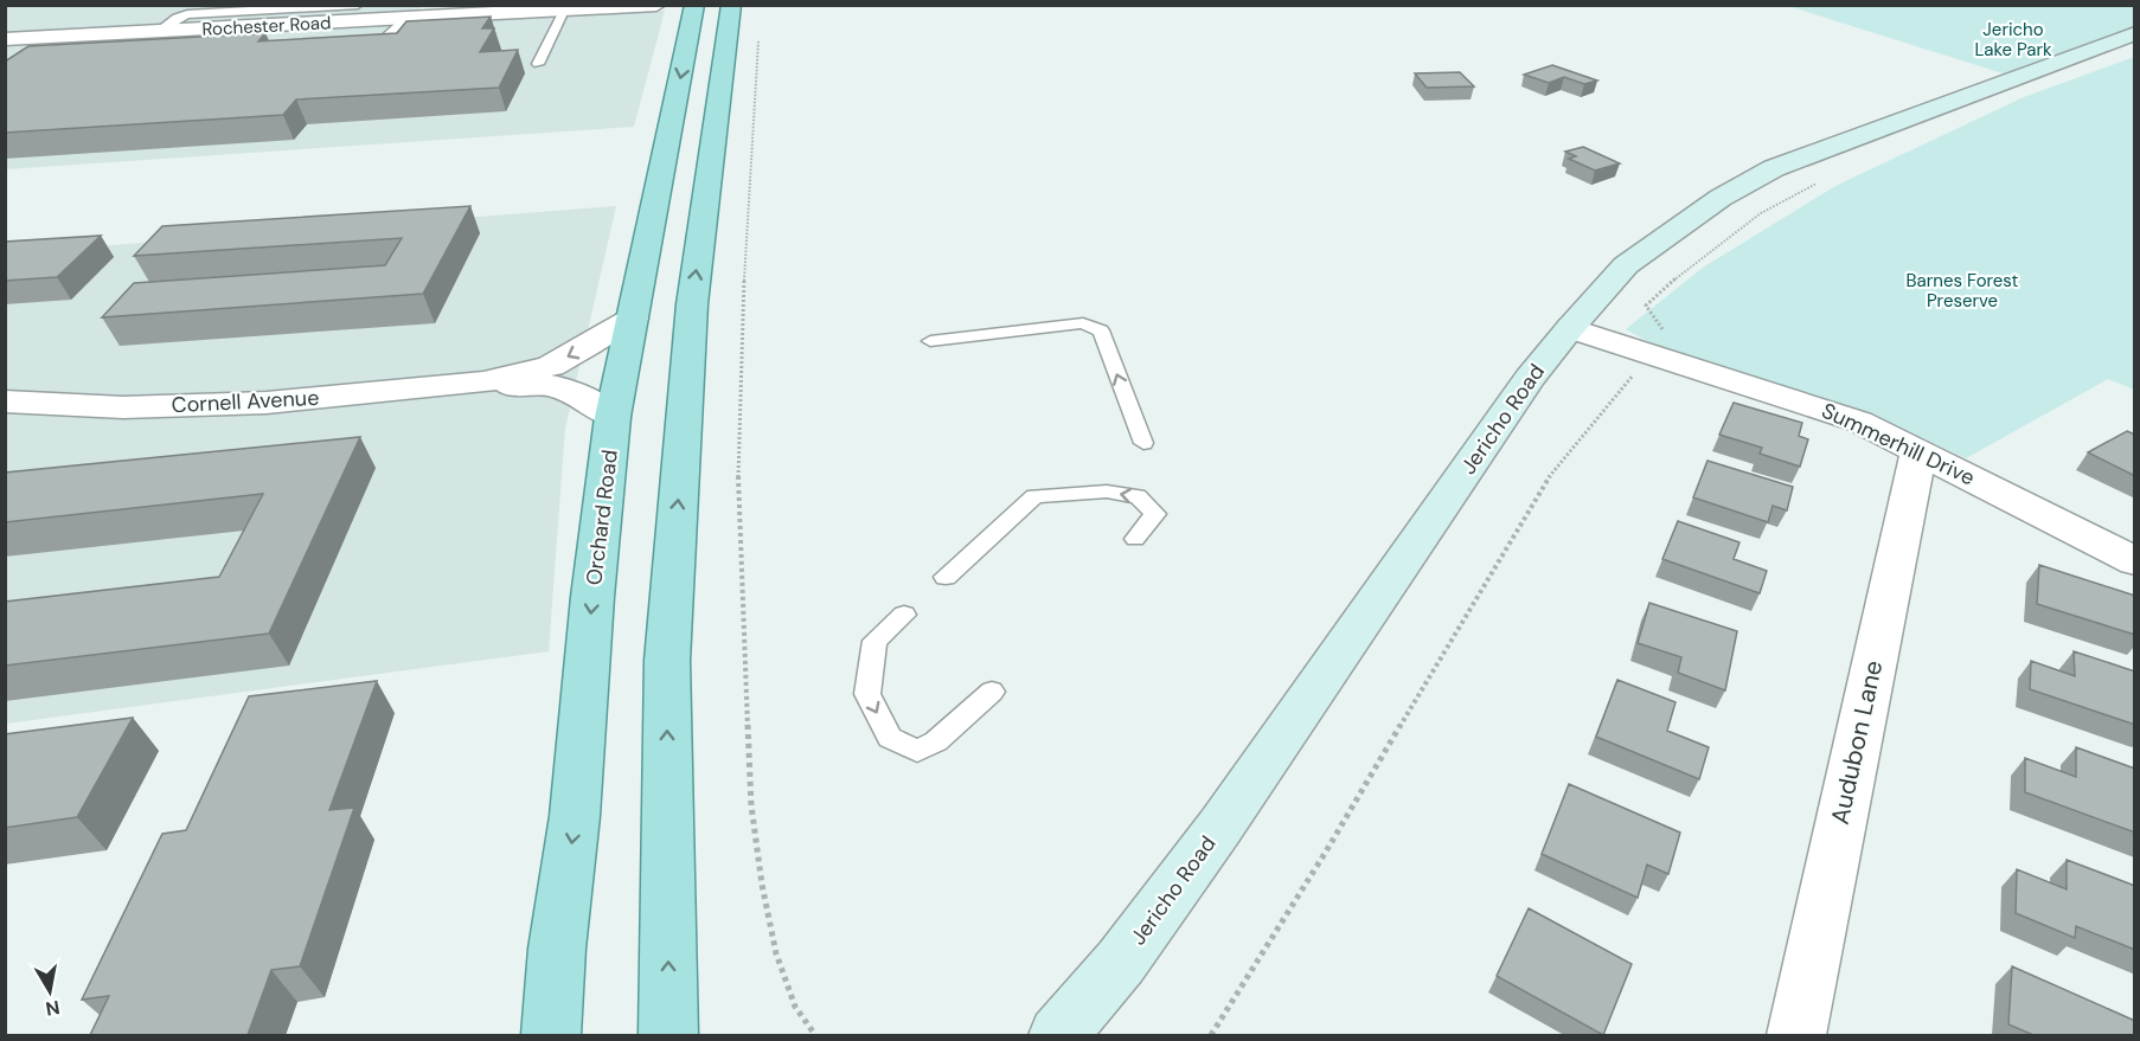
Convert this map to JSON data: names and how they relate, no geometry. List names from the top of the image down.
{
  "streets": {
    "main road": ["Jericho Road", "Orchard Road"],
    "street": [
      "Rochester Road",
      "Cornell Avenue",
      "Summerhill Drive",
      "Audubon Lane"
    ]
  },
  "crossings": [
    ["Cornell Avenue", "Orchard Road"],
    ["Jericho Road", "Summerhill Drive"],
    ["Summerhill Drive", "Audubon Lane"]
  ],
  "parks": ["Jericho Lake Park", "Barnes Forest Preserve"],
  "north": "bottom"
}
